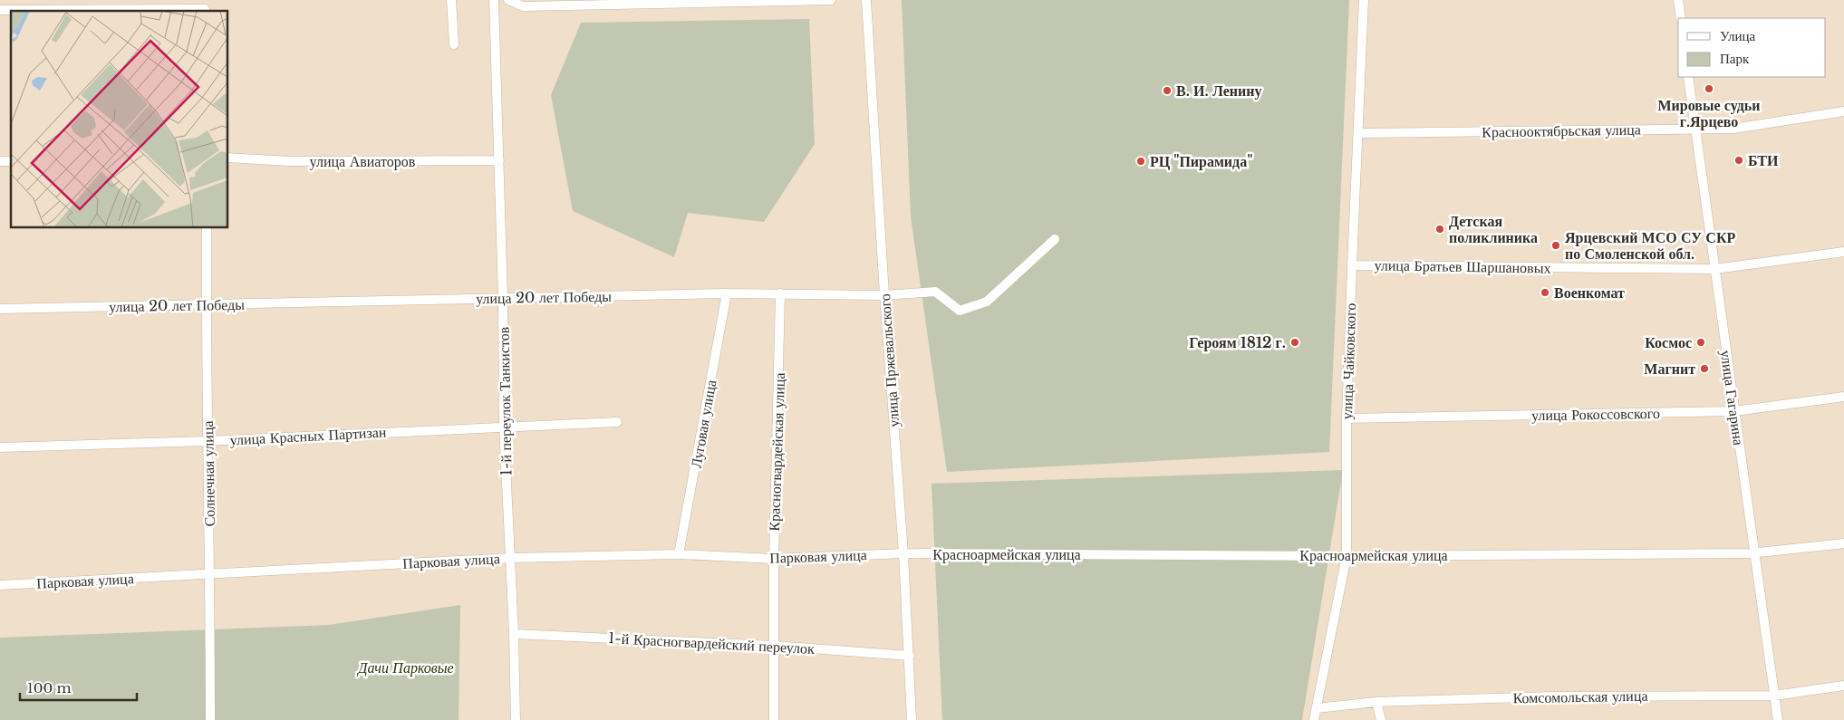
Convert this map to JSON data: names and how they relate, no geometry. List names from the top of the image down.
{
  "streets": {
    "street": [
      "Краснооктябрьская улица",
      "улица Авиаторов",
      "улица Братьев Шаршановых",
      "улица 20 лет Победы",
      "улица Пржевальского",
      "улица Чайковского",
      "улица Гагарина",
      "1-й переулок Танкистов",
      "улица Рокоссовского",
      "Луговая улица",
      "улица Красных Партизан",
      "Красногвардейская улица",
      "Солнечная улица",
      "Красноармейская улица",
      "Парковая улица",
      "1-й Красногвардейский переулок",
      "Комсомольская улица"
    ]
  },
  "crossings": [
    ["Краснооктябрьская улица", "улица Чайковского"],
    ["Краснооктябрьская улица", "улица Гагарина"],
    ["улица Авиаторов", "1-й переулок Танкистов"],
    ["улица Братьев Шаршановых", "улица Чайковского"],
    ["улица Братьев Шаршановых", "улица Гагарина"],
    ["улица 20 лет Победы", "улица Пржевальского"],
    ["улица 20 лет Победы", "1-й переулок Танкистов"],
    ["улица 20 лет Победы", "Луговая улица"],
    ["улица 20 лет Победы", "Красногвардейская улица"],
    ["улица 20 лет Победы", "Солнечная улица"],
    ["улица Пржевальского", "Красноармейская улица"],
    ["улица Пржевальского", "Парковая улица"],
    ["улица Пржевальского", "1-й Красногвардейский переулок"],
    ["улица Чайковского", "улица Рокоссовского"],
    ["улица Чайковского", "Красноармейская улица"],
    ["улица Чайковского", "Комсомольская улица"],
    ["улица Гагарина", "улица Рокоссовского"],
    ["улица Гагарина", "Красноармейская улица"],
    ["улица Гагарина", "Комсомольская улица"],
    ["1-й переулок Танкистов", "улица Красных Партизан"],
    ["1-й переулок Танкистов", "Парковая улица"],
    ["1-й переулок Танкистов", "1-й Красногвардейский переулок"],
    ["Луговая улица", "Парковая улица"],
    ["улица Красных Партизан", "Солнечная улица"],
    ["Красногвардейская улица", "Парковая улица"],
    ["Красногвардейская улица", "1-й Красногвардейский переулок"],
    ["Солнечная улица", "Парковая улица"],
    ["Красноармейская улица", "Парковая улица"]
  ],
  "parks": ["Дачи Парковые"],
  "places": [
    "Мировые судьи г.Ярцево",
    "В. И. Ленину",
    "БТИ",
    "РЦ \"Пирамида\"",
    "Детская поликлиника",
    "Ярцевский МСО СУ СКР по Смоленской обл.",
    "Военкомат",
    "Героям 1812 г.",
    "Космос",
    "Магнит"
  ],
  "legend": ["Улица", "Парк"],
  "scale_bar": "100 m"
}
